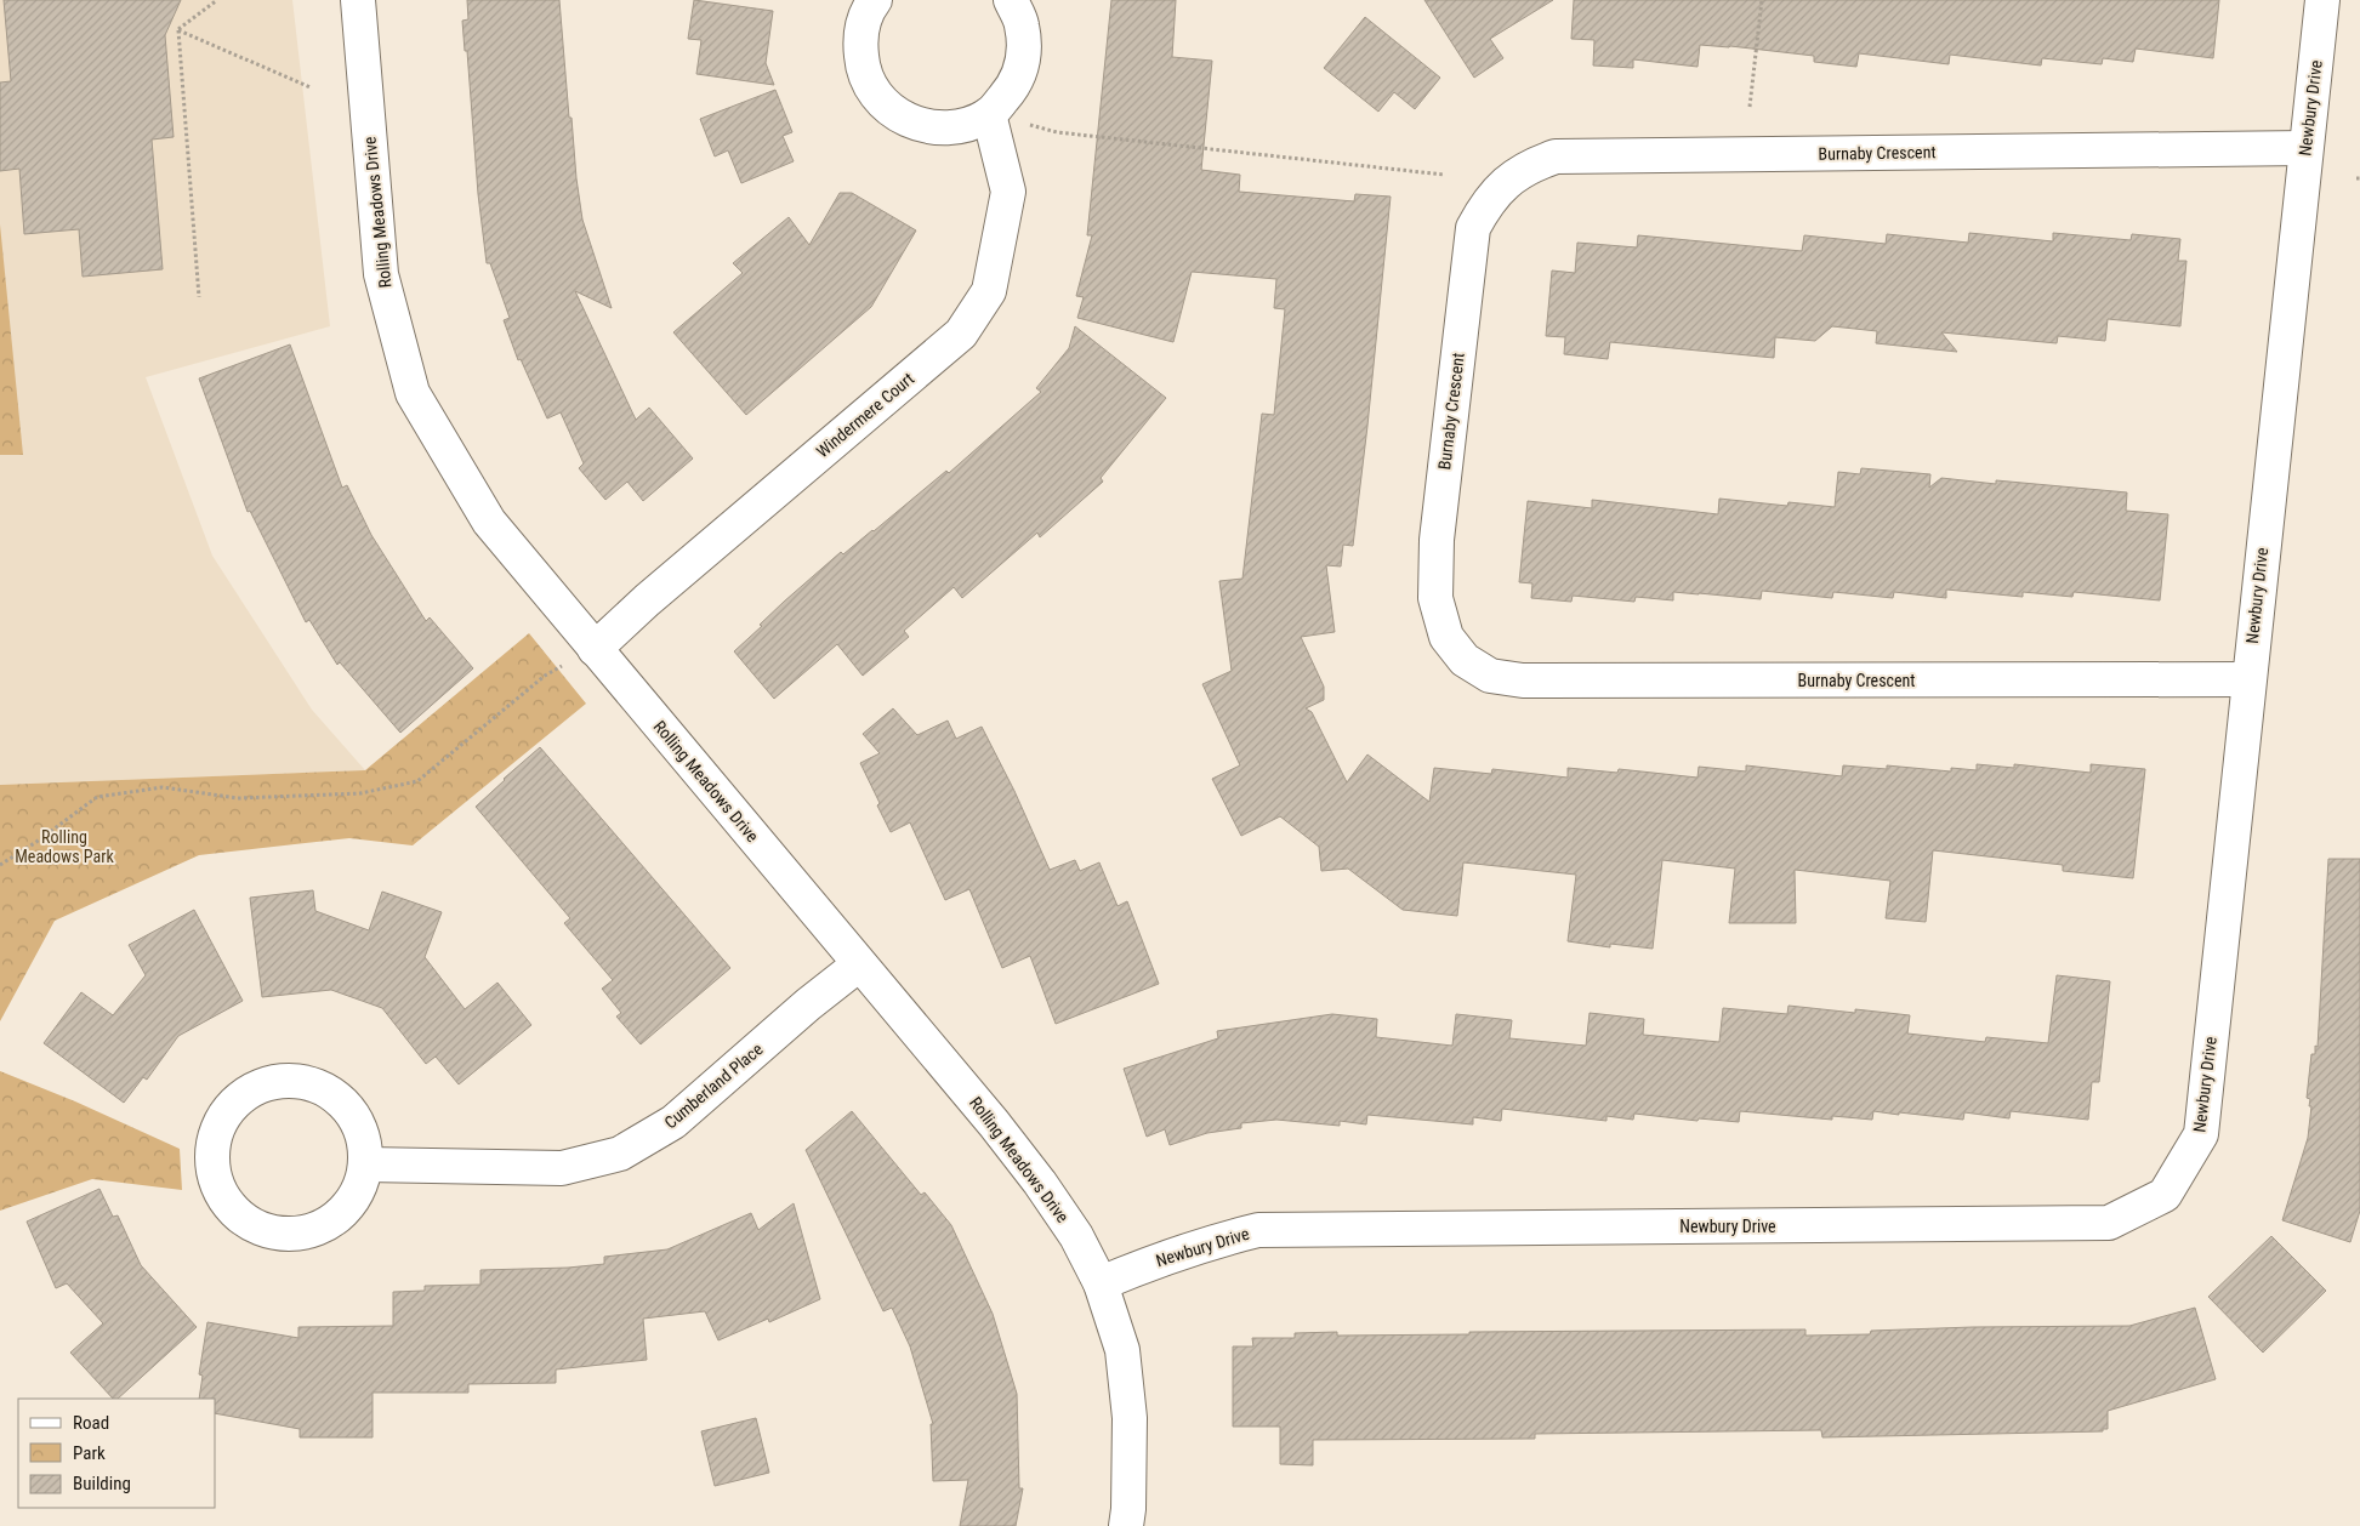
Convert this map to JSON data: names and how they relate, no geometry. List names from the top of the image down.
{
  "streets": {
    "street": [
      "Newbury Drive",
      "Burnaby Crescent",
      "Rolling Meadows Drive",
      "Windermere Court",
      "Cumberland Place"
    ]
  },
  "crossings": [
    ["Newbury Drive", "Burnaby Crescent"],
    ["Newbury Drive", "Rolling Meadows Drive"],
    ["Rolling Meadows Drive", "Windermere Court"],
    ["Rolling Meadows Drive", "Cumberland Place"]
  ],
  "parks": ["Rolling Meadows Park"],
  "legend": ["Road", "Park", "Building"]
}
